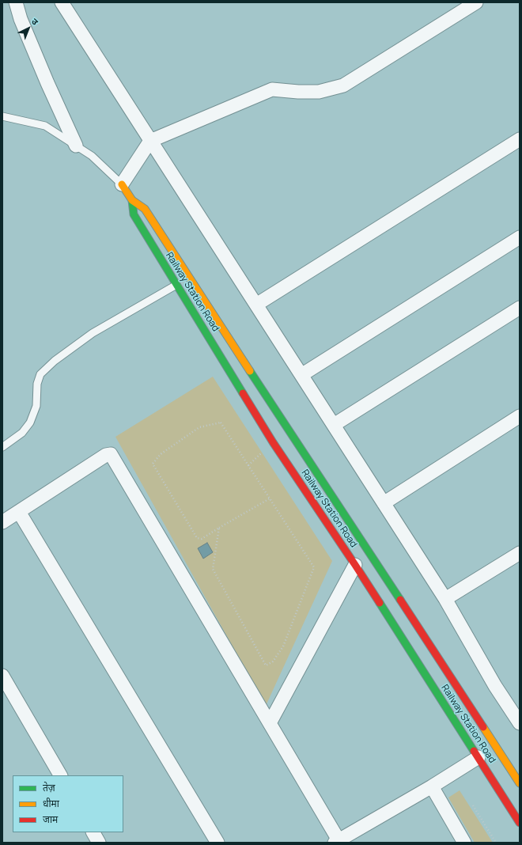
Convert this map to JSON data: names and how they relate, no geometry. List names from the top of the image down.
{
  "streets": {
    "street": ["Railway Station Road"]
  },
  "legend": ["तेज़", "धीमा", "जाम"],
  "north": "top right"
}
